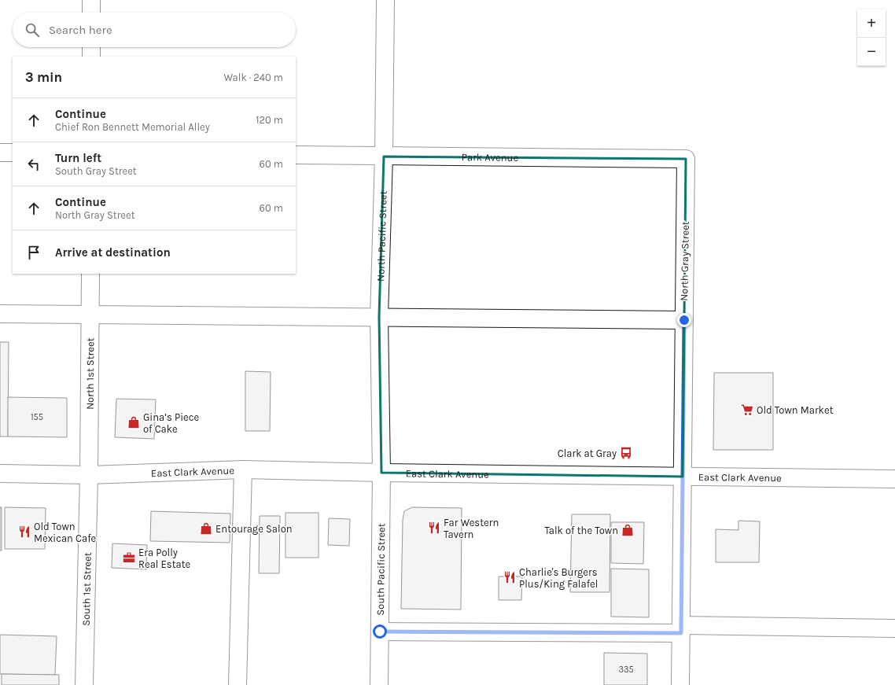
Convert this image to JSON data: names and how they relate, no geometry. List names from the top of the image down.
{
  "streets": {
    "street": [
      "Park Avenue",
      "North Pacific Street",
      "North Gray Street",
      "North 1st Street",
      "East Clark Avenue",
      "South Pacific Street",
      "South 1st Street"
    ]
  },
  "crossings": [
    ["Park Avenue", "North Pacific Street"],
    ["Park Avenue", "North Gray Street"],
    ["North Pacific Street", "East Clark Avenue"],
    ["North Pacific Street", "South Pacific Street"],
    ["North Gray Street", "East Clark Avenue"],
    ["North 1st Street", "East Clark Avenue"],
    ["North 1st Street", "South 1st Street"],
    ["East Clark Avenue", "South Pacific Street"],
    ["East Clark Avenue", "South 1st Street"]
  ],
  "places": {
    "supermarket": ["Old Town Market"],
    "shop": ["Gina’s Piece of Cake", "Entourage Salon", "Talk of the Town"],
    "bus stop": ["Clark at Gray"],
    "restaurant": ["Far Western Tavern", "Old Town Mexican Cafe", "Charlie's Burgers Plus/King Falafel"],
    "office": ["Era Polly Real Estate"]
  },
  "house_numbers": ["155", "335"],
  "page": {
    "map_buttons": ["+", "−"],
    "search": "Search here",
    "heading": ["3 min", "Walk · 240 m"],
    "list": [
      ["Continue", "Chief Ron Bennett Memorial Alley", "120 m"],
      ["Turn left", "South Gray Street", "60 m"],
      ["Continue", "North Gray Street", "60 m"],
      "Arrive at destination"
    ]
  }
}
